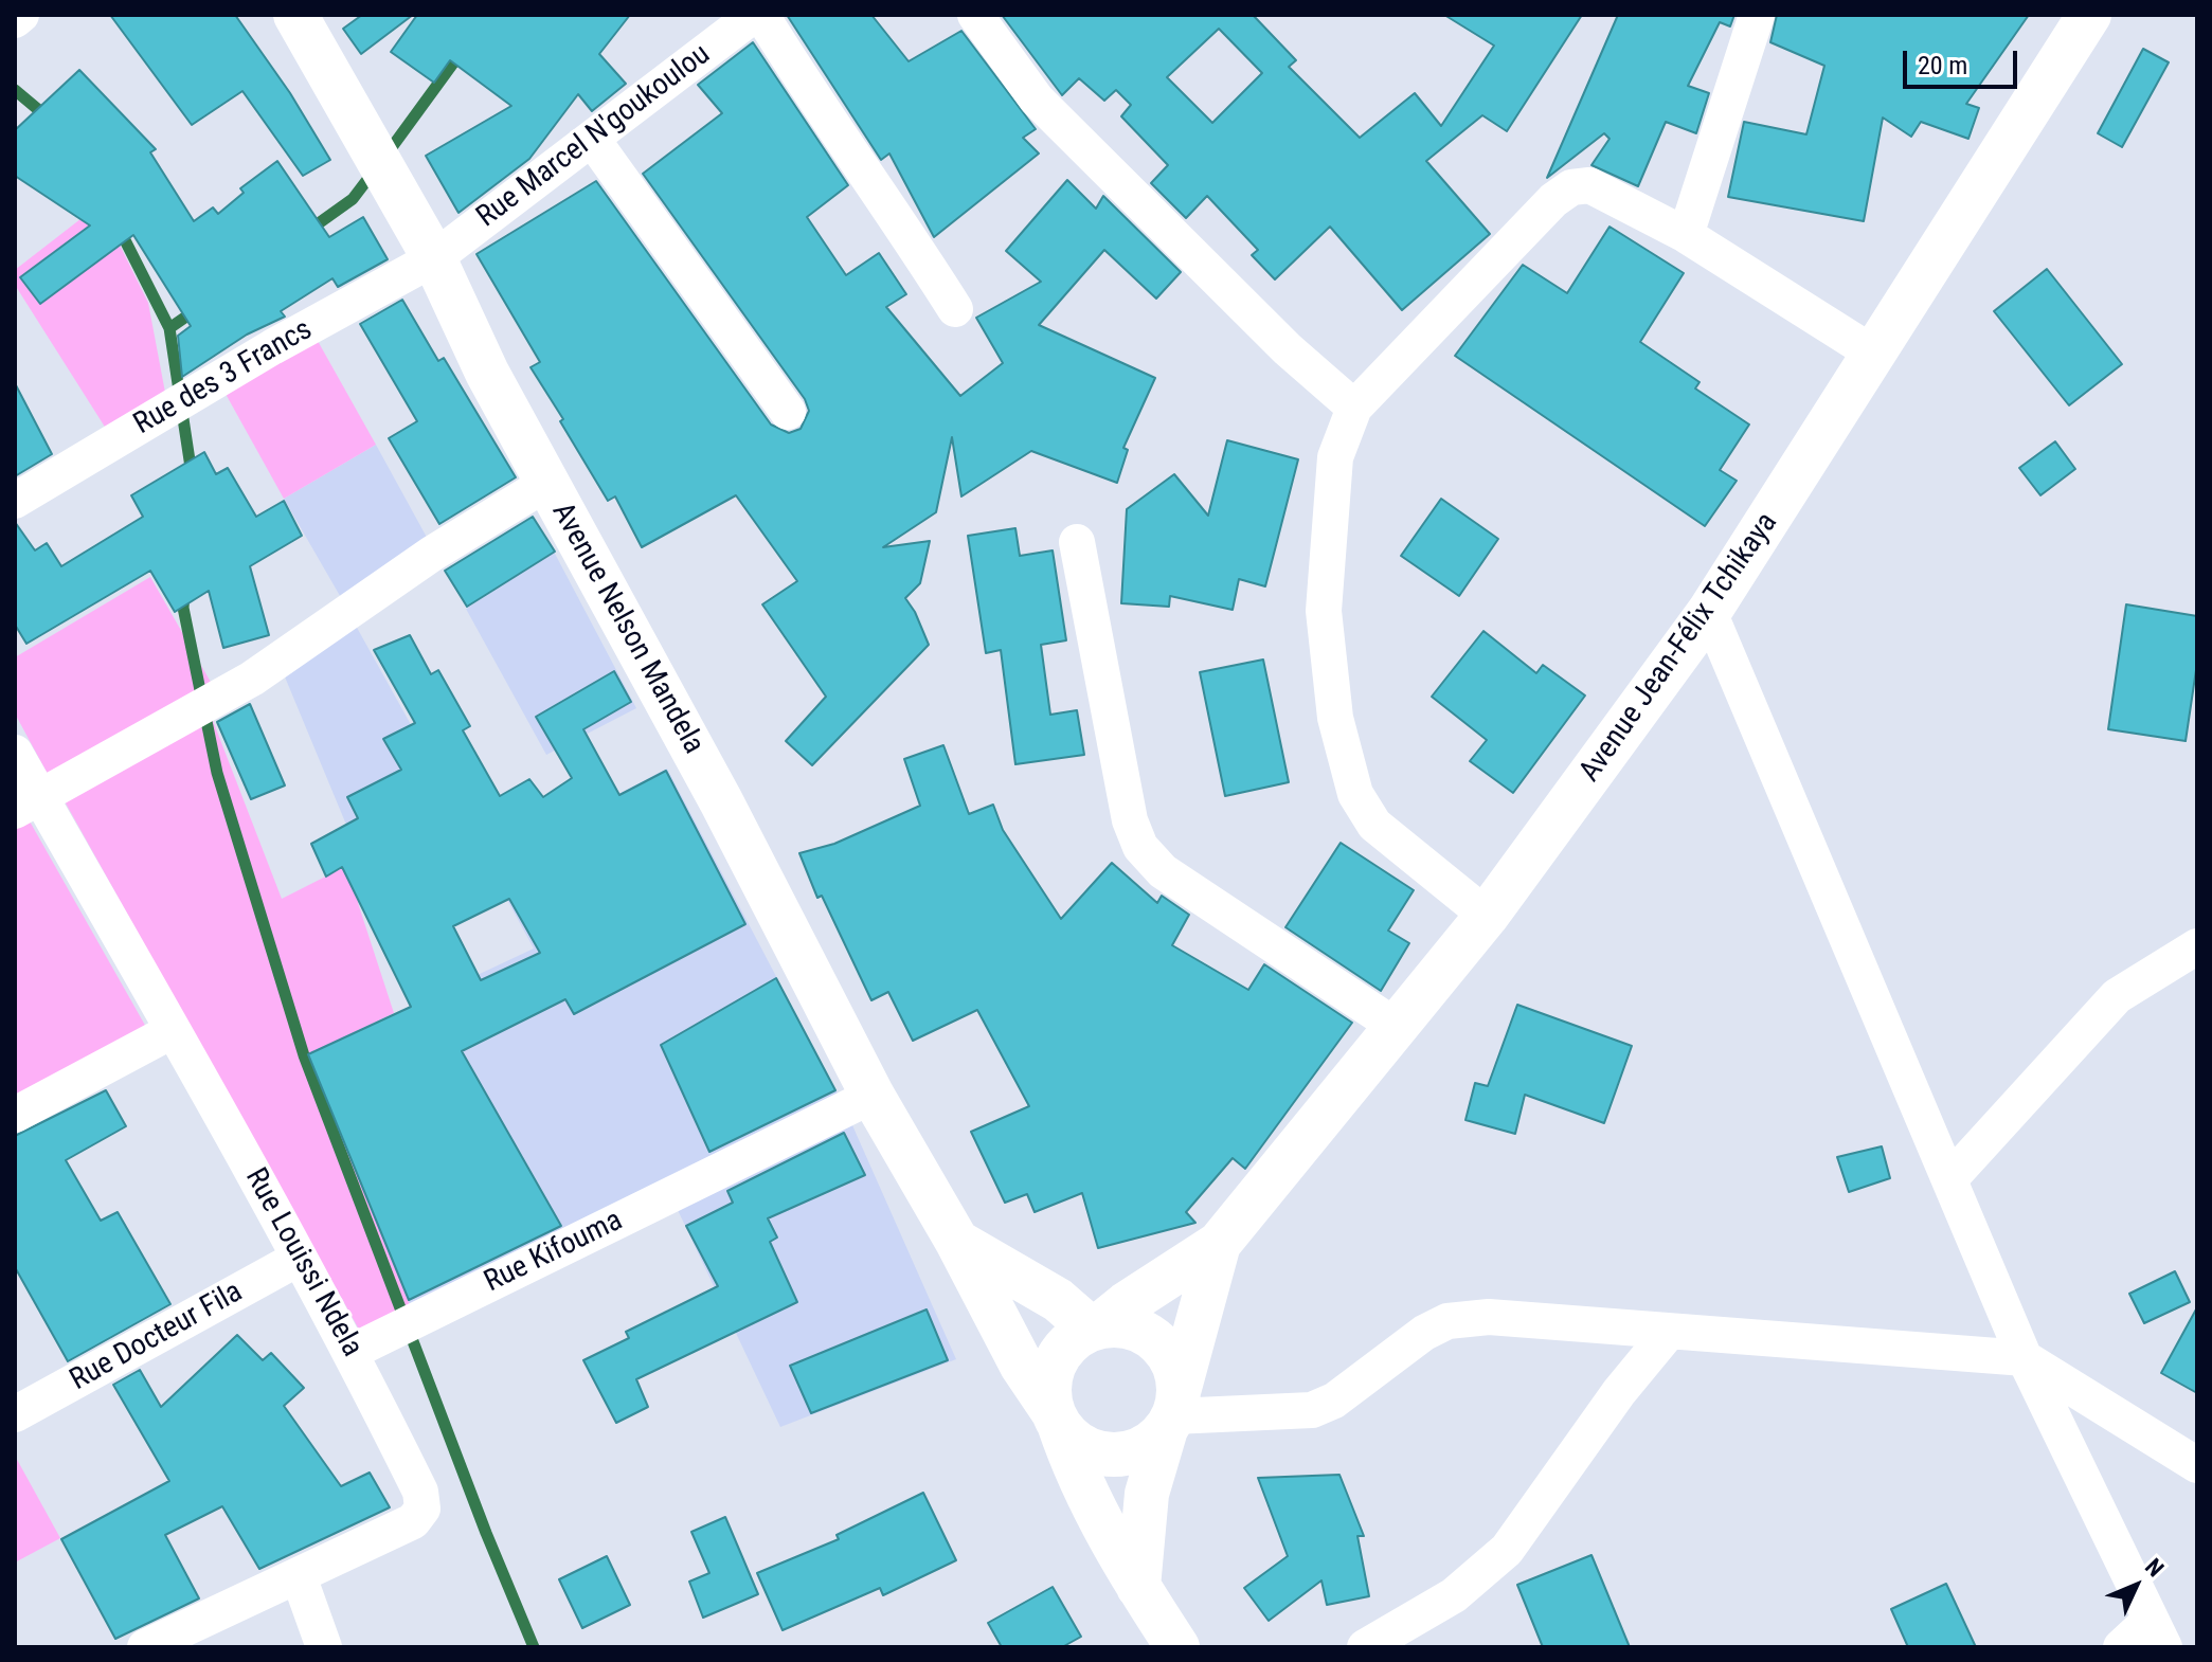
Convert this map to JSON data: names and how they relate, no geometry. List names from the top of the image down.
{
  "streets": {
    "street": [
      "Rue Marcel N'goukoulou",
      "Rue des 3 Francs",
      "Avenue Nelson Mandela",
      "Avenue Jean-Félix Tchikaya",
      "Rue Kifouma",
      "Rue Louissi Ndela",
      "Rue Docteur Fila"
    ]
  },
  "crossings": [
    ["Rue Marcel N'goukoulou", "Rue des 3 Francs"],
    ["Rue Marcel N'goukoulou", "Avenue Nelson Mandela"],
    ["Rue des 3 Francs", "Avenue Nelson Mandela"],
    ["Avenue Nelson Mandela", "Avenue Jean-Félix Tchikaya"],
    ["Avenue Nelson Mandela", "Rue Kifouma"],
    ["Rue Kifouma", "Rue Louissi Ndela"],
    ["Rue Louissi Ndela", "Rue Docteur Fila"]
  ],
  "scale_bar": "20 m",
  "north": "top right"
}
